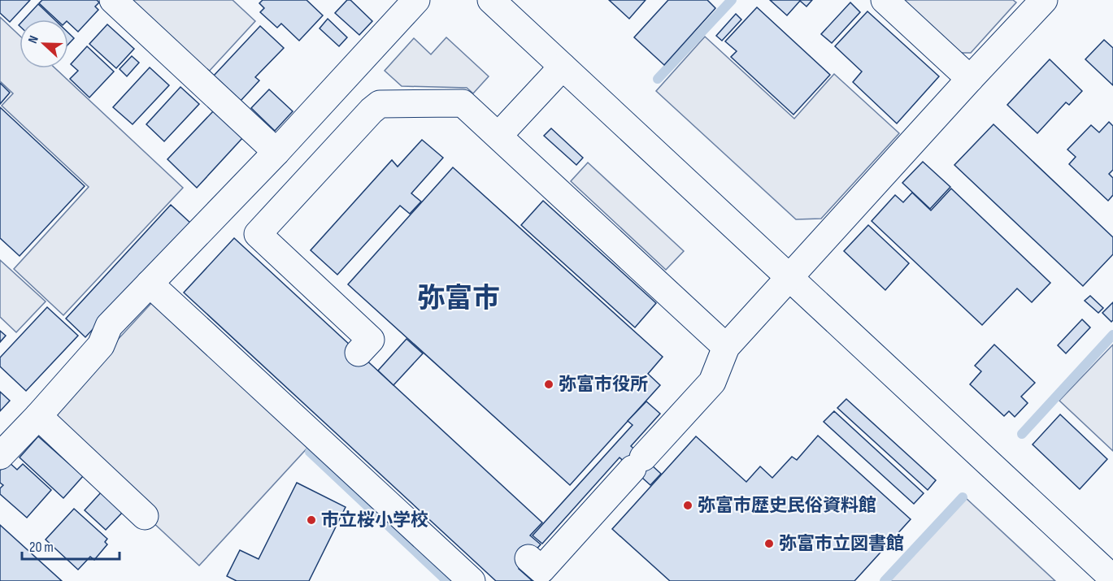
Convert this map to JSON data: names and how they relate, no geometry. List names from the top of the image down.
{
  "districts": ["弥富市"],
  "places": [
    "弥富市役所",
    "弥富市歴史民俗資料館",
    "市立桜小学校",
    "弥富市立図書館"
  ],
  "scale_bar": "20 m",
  "north": "left"
}
